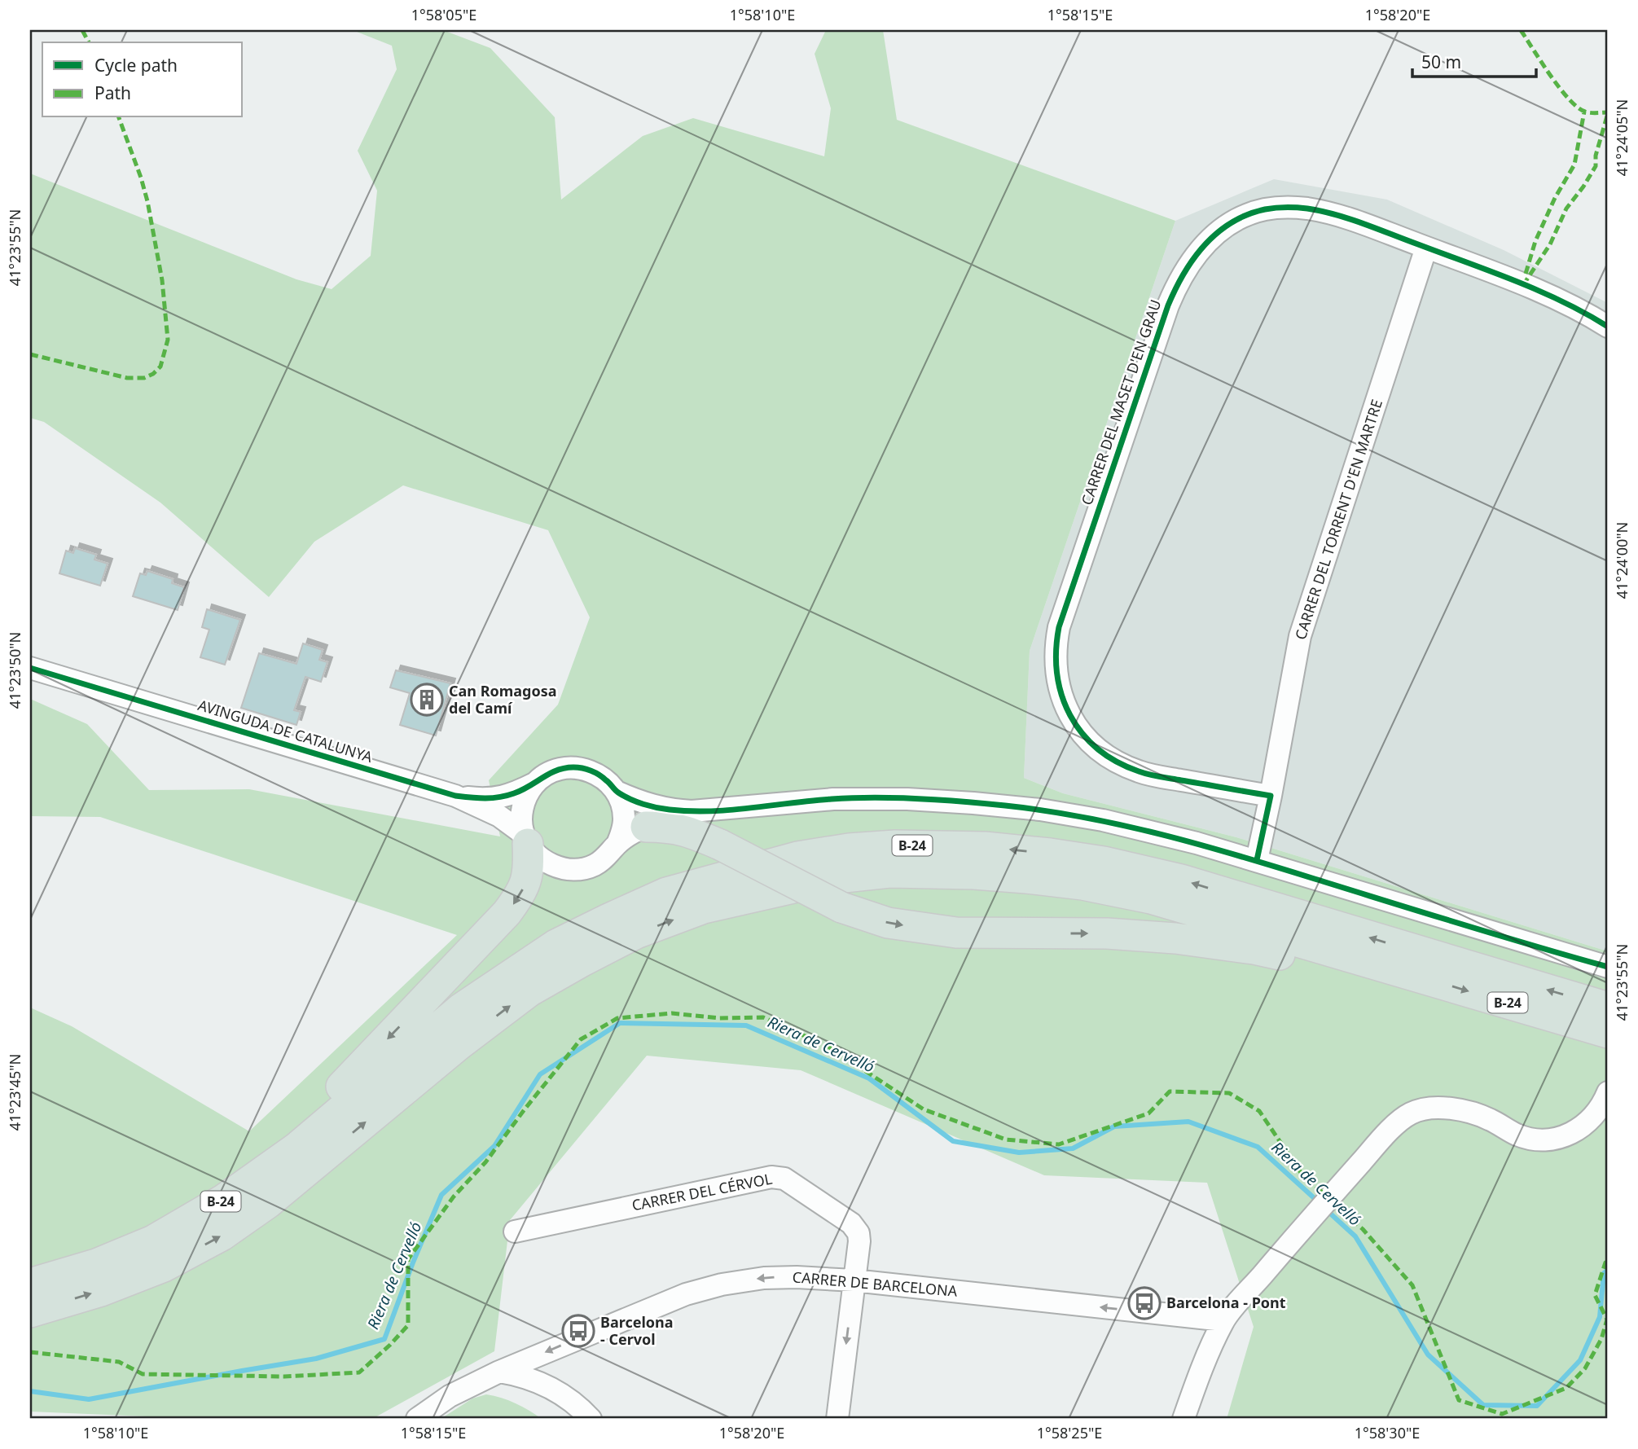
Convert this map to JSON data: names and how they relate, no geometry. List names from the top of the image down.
{
  "streets": {
    "highway": ["B-24"],
    "street": [
      "CARRER DEL MASET D'EN GRAU",
      "CARRER DEL TORRENT D'EN MARTRE",
      "AVINGUDA DE CATALUNYA",
      "CARRER DEL CÉRVOL",
      "CARRER DE BARCELONA"
    ]
  },
  "crossings": [
    ["CARRER DEL MASET D'EN GRAU", "CARRER DEL TORRENT D'EN MARTRE"],
    ["CARRER DEL CÉRVOL", "CARRER DE BARCELONA"]
  ],
  "one_way": ["CARRER DE BARCELONA"],
  "water": ["Riera de Cervelló"],
  "places": {
    "building": ["Can Romagosa del Camí"],
    "bus stop": ["Barcelona - Pont", "Barcelona - Cervol"]
  },
  "legend": ["Cycle path", "Path"],
  "scale_bar": "50 m",
  "coordinates": [
    "1°58'05\"E",
    "1°58'10\"E",
    "1°58'15\"E",
    "1°58'20\"E",
    "41°24'05\"N",
    "41°23'55\"N",
    "41°24'00\"N",
    "41°23'50\"N",
    "41°23'45\"N",
    "1°58'25\"E",
    "1°58'30\"E"
  ]
}
